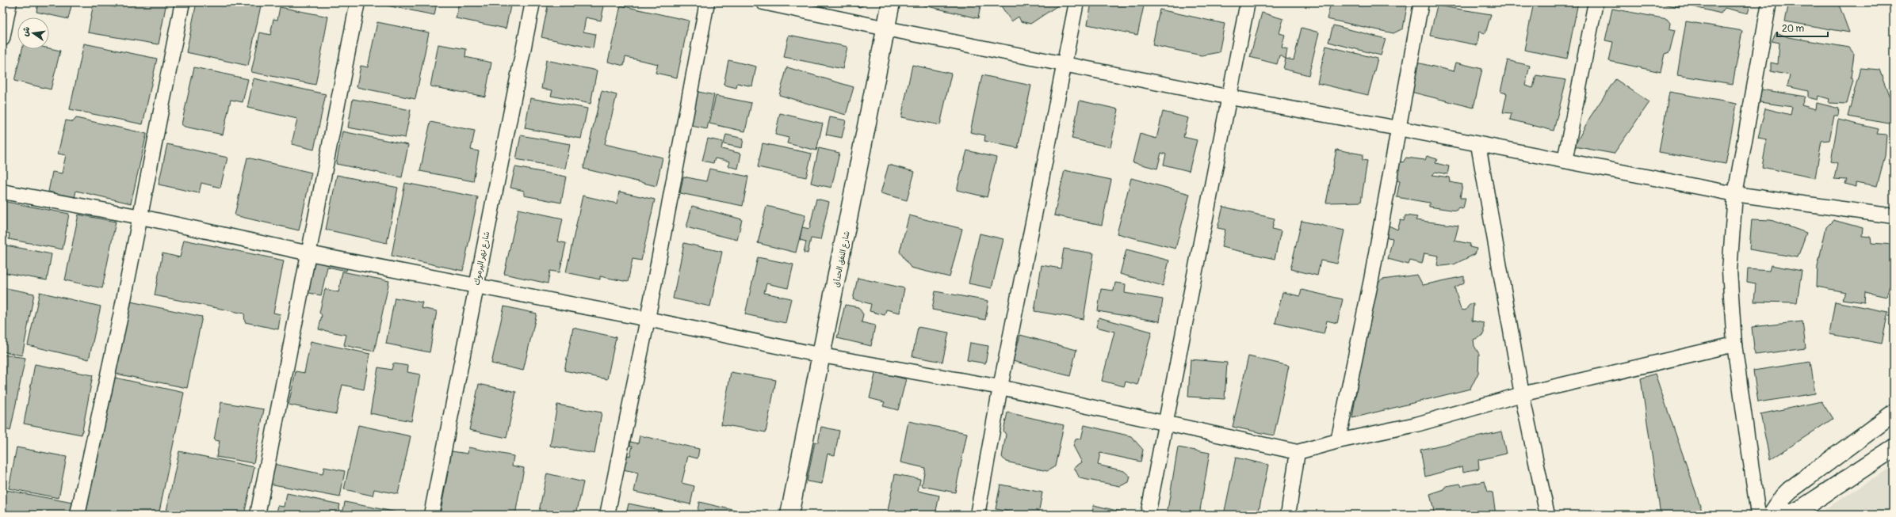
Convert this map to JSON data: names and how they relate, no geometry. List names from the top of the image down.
{
  "streets": {
    "main road": ["شارع النفق الحدأق"],
    "street": ["شارع نهر اليرموك"]
  },
  "scale_bar": "20 m",
  "north": "left"
}
